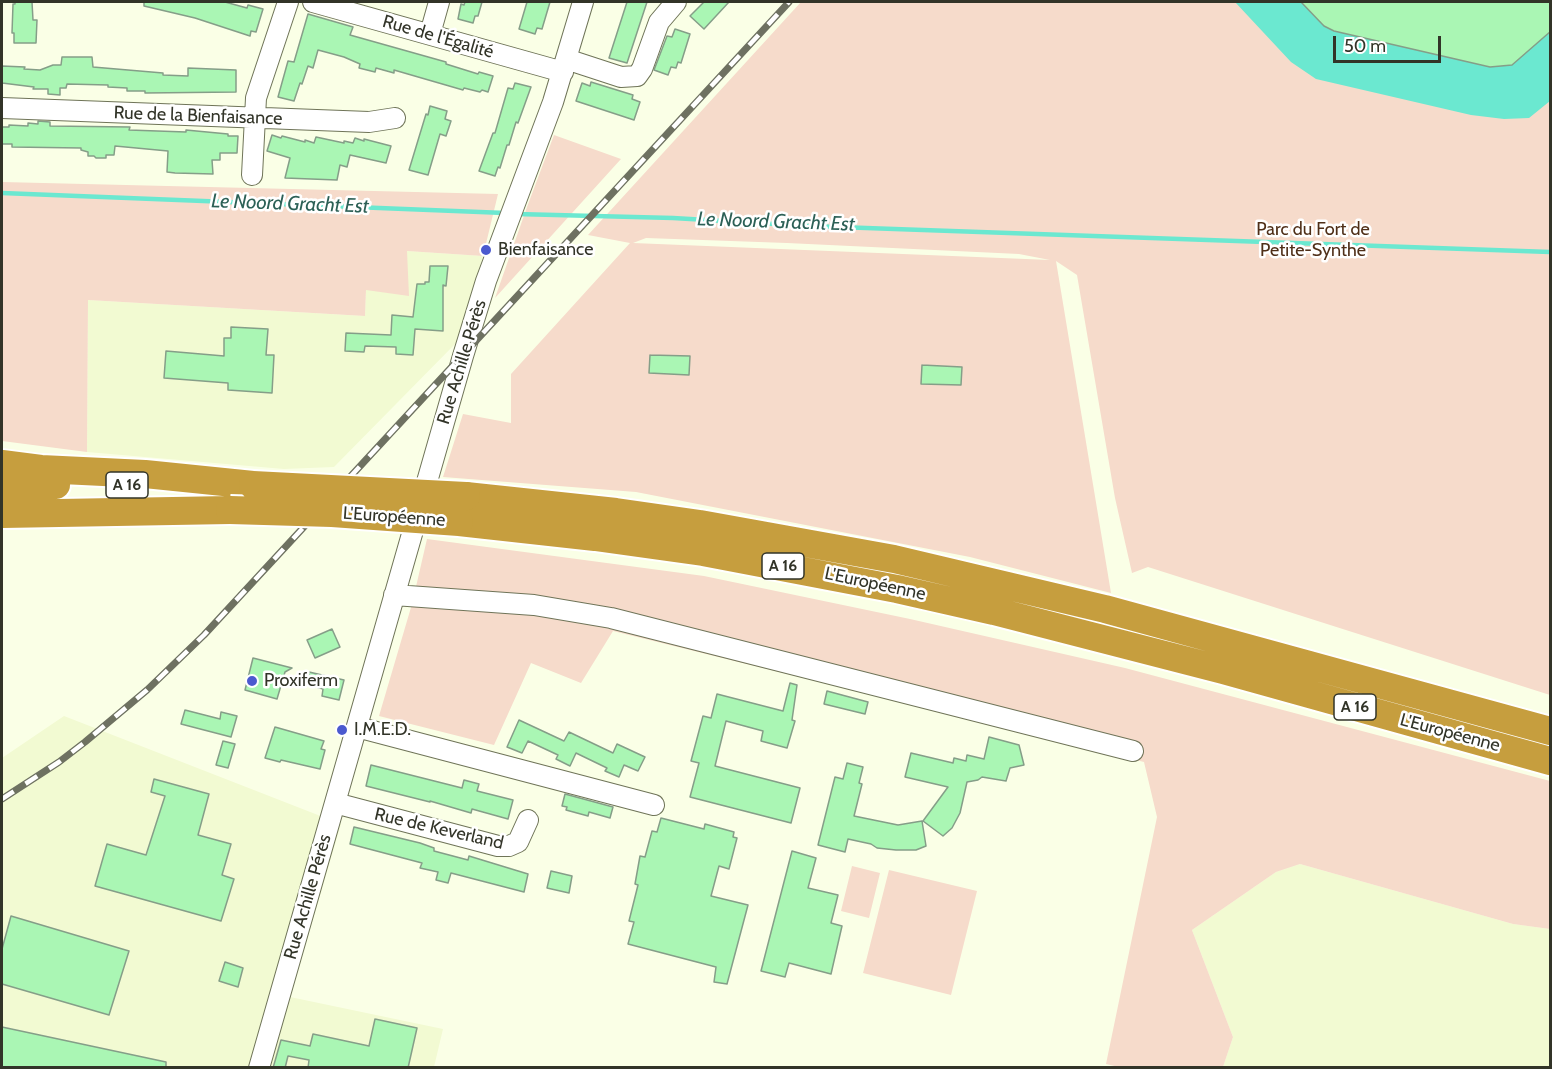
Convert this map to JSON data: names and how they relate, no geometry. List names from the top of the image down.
{
  "streets": {
    "highway": ["A 16", "L'Européenne"],
    "street": [
      "Rue de l'Égalité",
      "Rue de la Bienfaisance",
      "Rue Achille Pérès",
      "Rue de Keverland"
    ]
  },
  "crossings": [
    ["Rue de l'Égalité", "Rue Achille Pérès"],
    ["Rue Achille Pérès", "Rue de Keverland"]
  ],
  "water": ["Le Noord Gracht Est"],
  "parks": ["Parc du Fort de Petite-Synthe"],
  "places": ["Bienfaisance", "Proxiferm", "I.M.E.D."],
  "scale_bar": "50 m"
}
